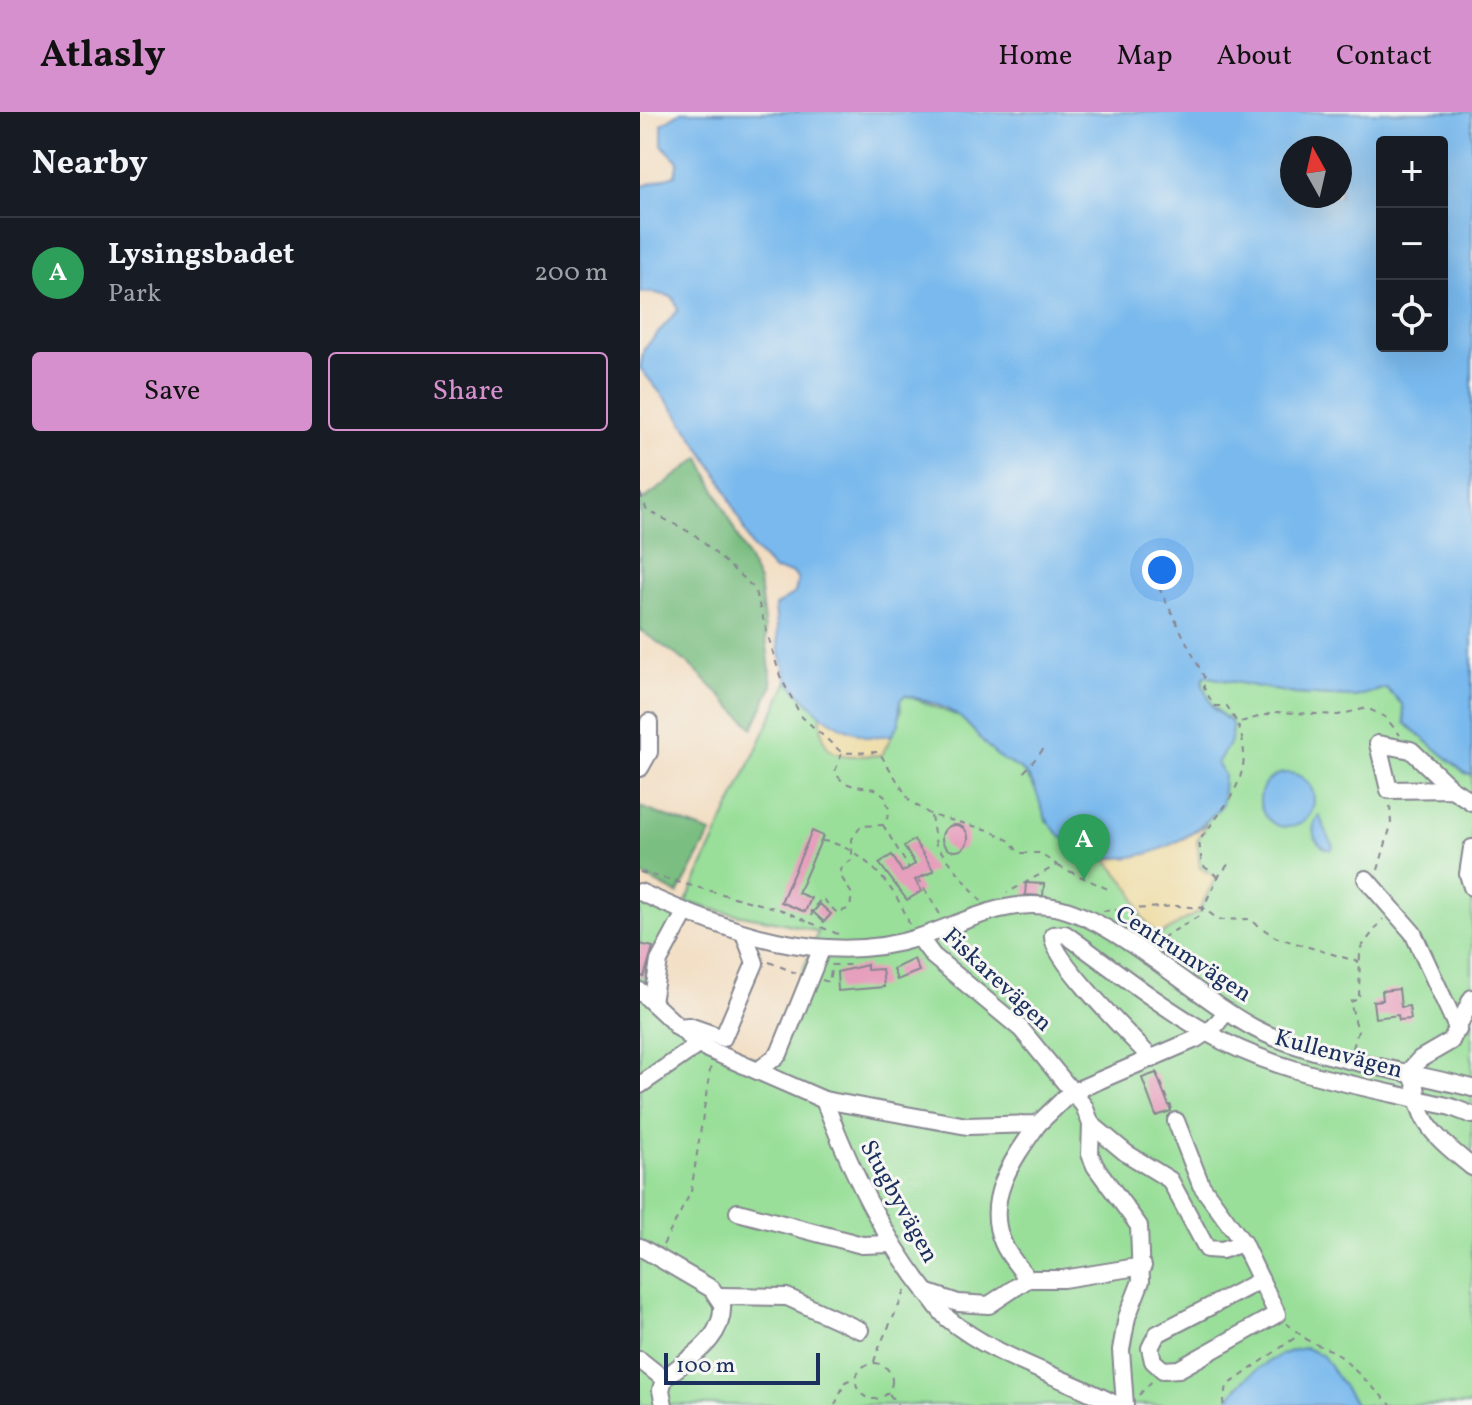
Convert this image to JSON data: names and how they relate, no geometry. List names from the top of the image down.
{
  "streets": {
    "street": [
      "Centrumvägen",
      "Fiskarevägen",
      "Kullenvägen",
      "Stugbyvägen"
    ]
  },
  "crossings": [
    ["Centrumvägen", "Fiskarevägen"]
  ],
  "scale_bar": "100 m",
  "north": "top",
  "page": {
    "header": "Atlasly",
    "nav": [
      "Home",
      "Map",
      "About",
      "Contact"
    ],
    "heading": "Nearby",
    "map_buttons": ["+", "−"],
    "list": [
      {
        "mark": "A",
        "name": "Lysingsbadet",
        "note": "Park",
        "value": "200 m"
      }
    ],
    "buttons": ["Save", "Share"],
    "pins": "A",
    "scale": "100 m"
  }
}
